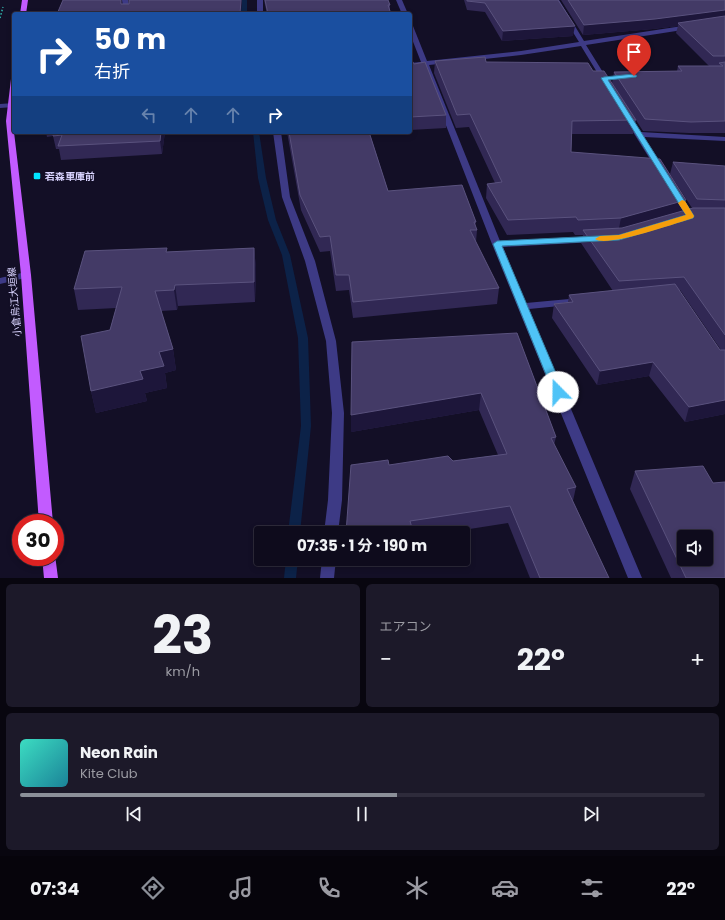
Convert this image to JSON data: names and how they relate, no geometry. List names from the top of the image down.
{
  "streets": {
    "main road": ["小倉烏江大垣線"]
  },
  "places": {
    "transit": ["若森車庫前"]
  },
  "page": {
    "turn": ["50 m", "右折"],
    "limit": "30",
    "trip": "07:35 · 1 分 · 190 m",
    "tile": [
      ["23", "km/h"],
      "エアコン"
    ],
    "heat": ["−", "22°", "+"],
    "song": ["Neon Rain", "Kite Club"],
    "tabs": ["07:34", "22°"]
  }
}
